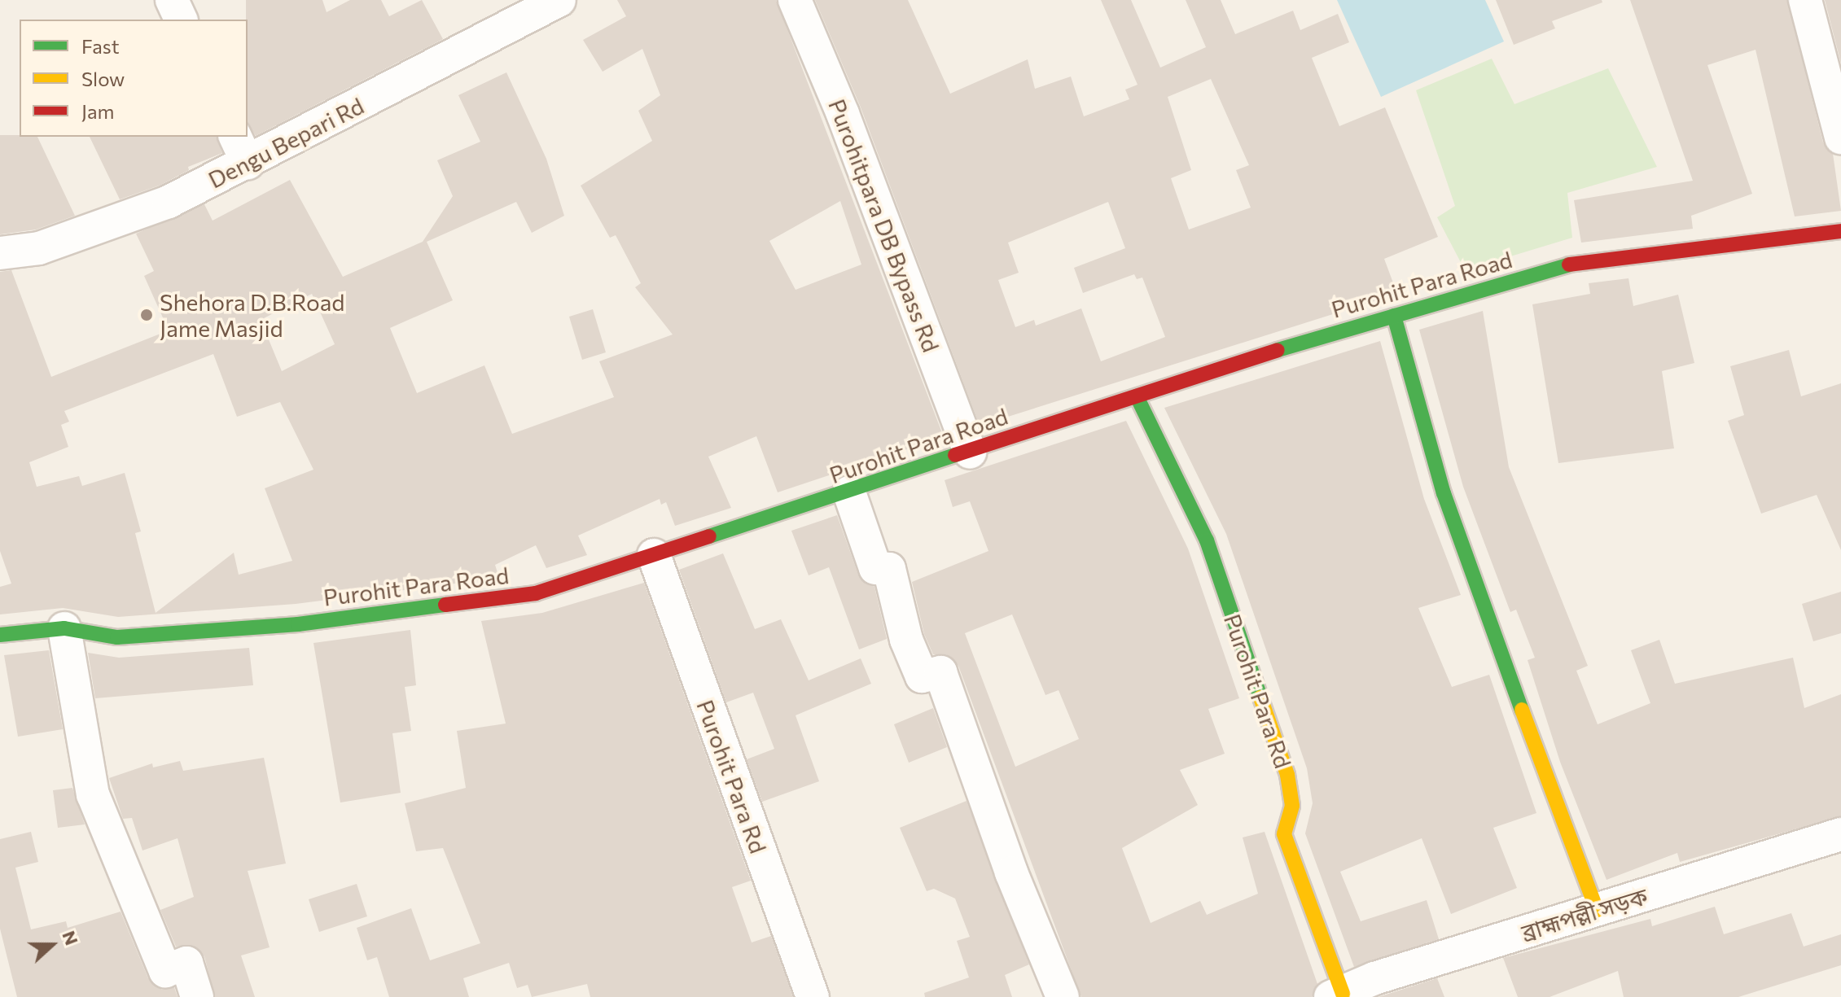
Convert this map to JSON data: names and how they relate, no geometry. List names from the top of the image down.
{
  "streets": {
    "street": [
      "Dengu Bepari Rd",
      "Purohitpara DB Bypass Rd",
      "Purohit Para Road",
      "Purohit Para Rd",
      "ব্রাহ্মপল্লী সড়ক"
    ]
  },
  "crossings": [
    ["Purohitpara DB Bypass Rd", "Purohit Para Road"],
    ["Purohit Para Road", "Purohit Para Rd"],
    ["Purohit Para Rd", "ব্রাহ্মপল্লী সড়ক"]
  ],
  "places": ["Shehora D.B.Road Jame Masjid"],
  "legend": ["Fast", "Slow", "Jam"],
  "north": "right"
}
